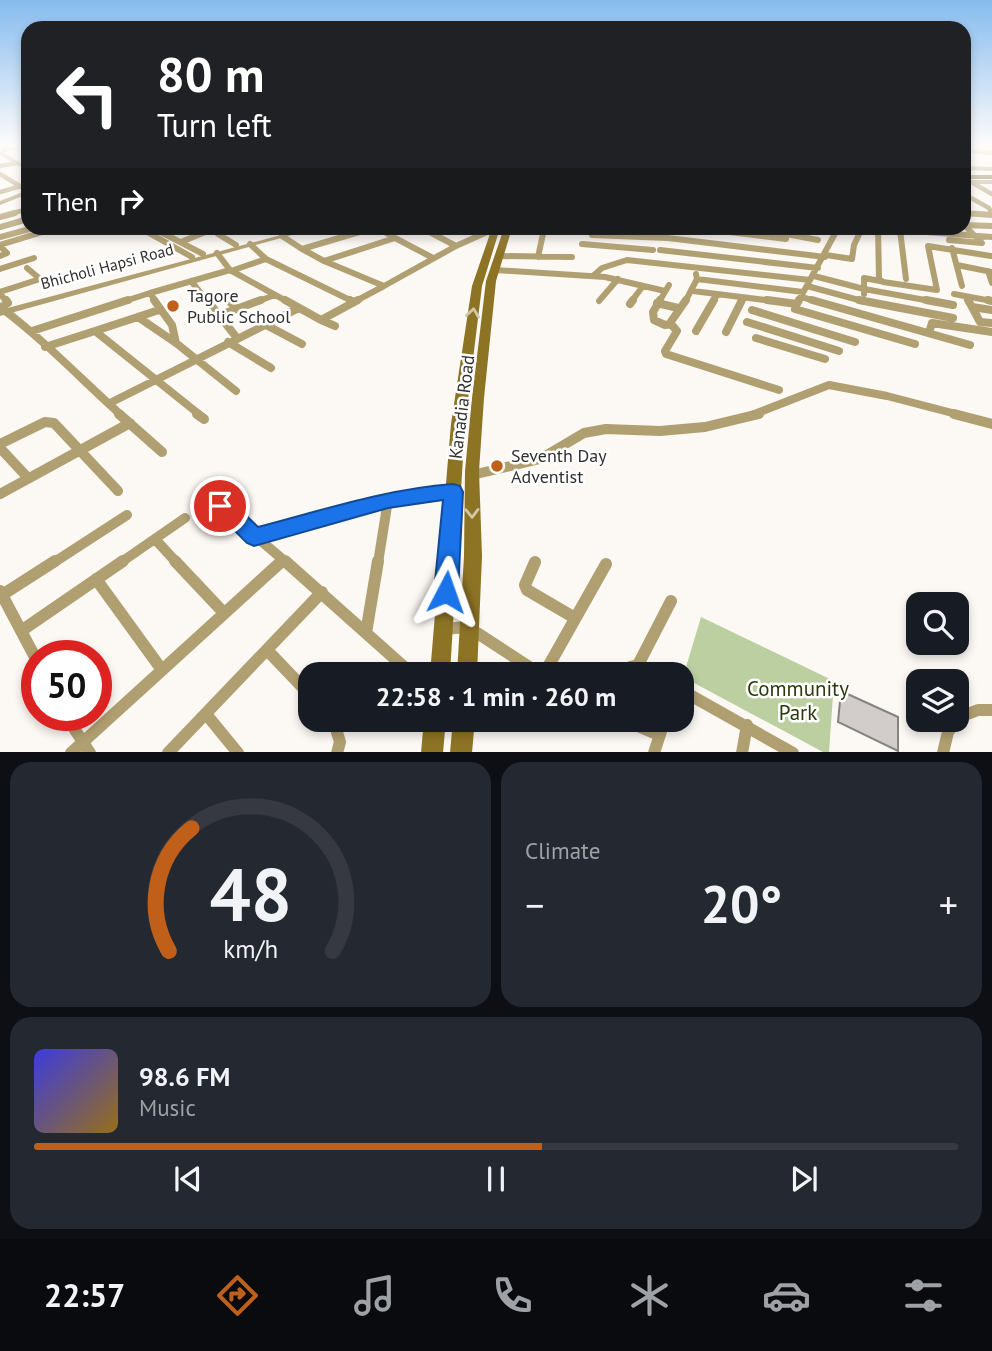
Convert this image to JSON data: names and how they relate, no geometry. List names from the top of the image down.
{
  "streets": {
    "main road": ["Kanadia Road"],
    "street": ["Bhicholi Hapsi Road"]
  },
  "parks": ["Community Park"],
  "places": ["Tagore Public School", "Seventh Day Adventist"],
  "page": {
    "turn": ["80 m", "Turn left"],
    "then": "Then",
    "limit": "50",
    "trip": "22:58 · 1 min · 260 m",
    "tile": "Climate",
    "heat": ["−", "20°", "+"],
    "song": ["98.6 FM", "Music"],
    "tabs": "22:57",
    "gauge": ["48", "km/h"]
  }
}
